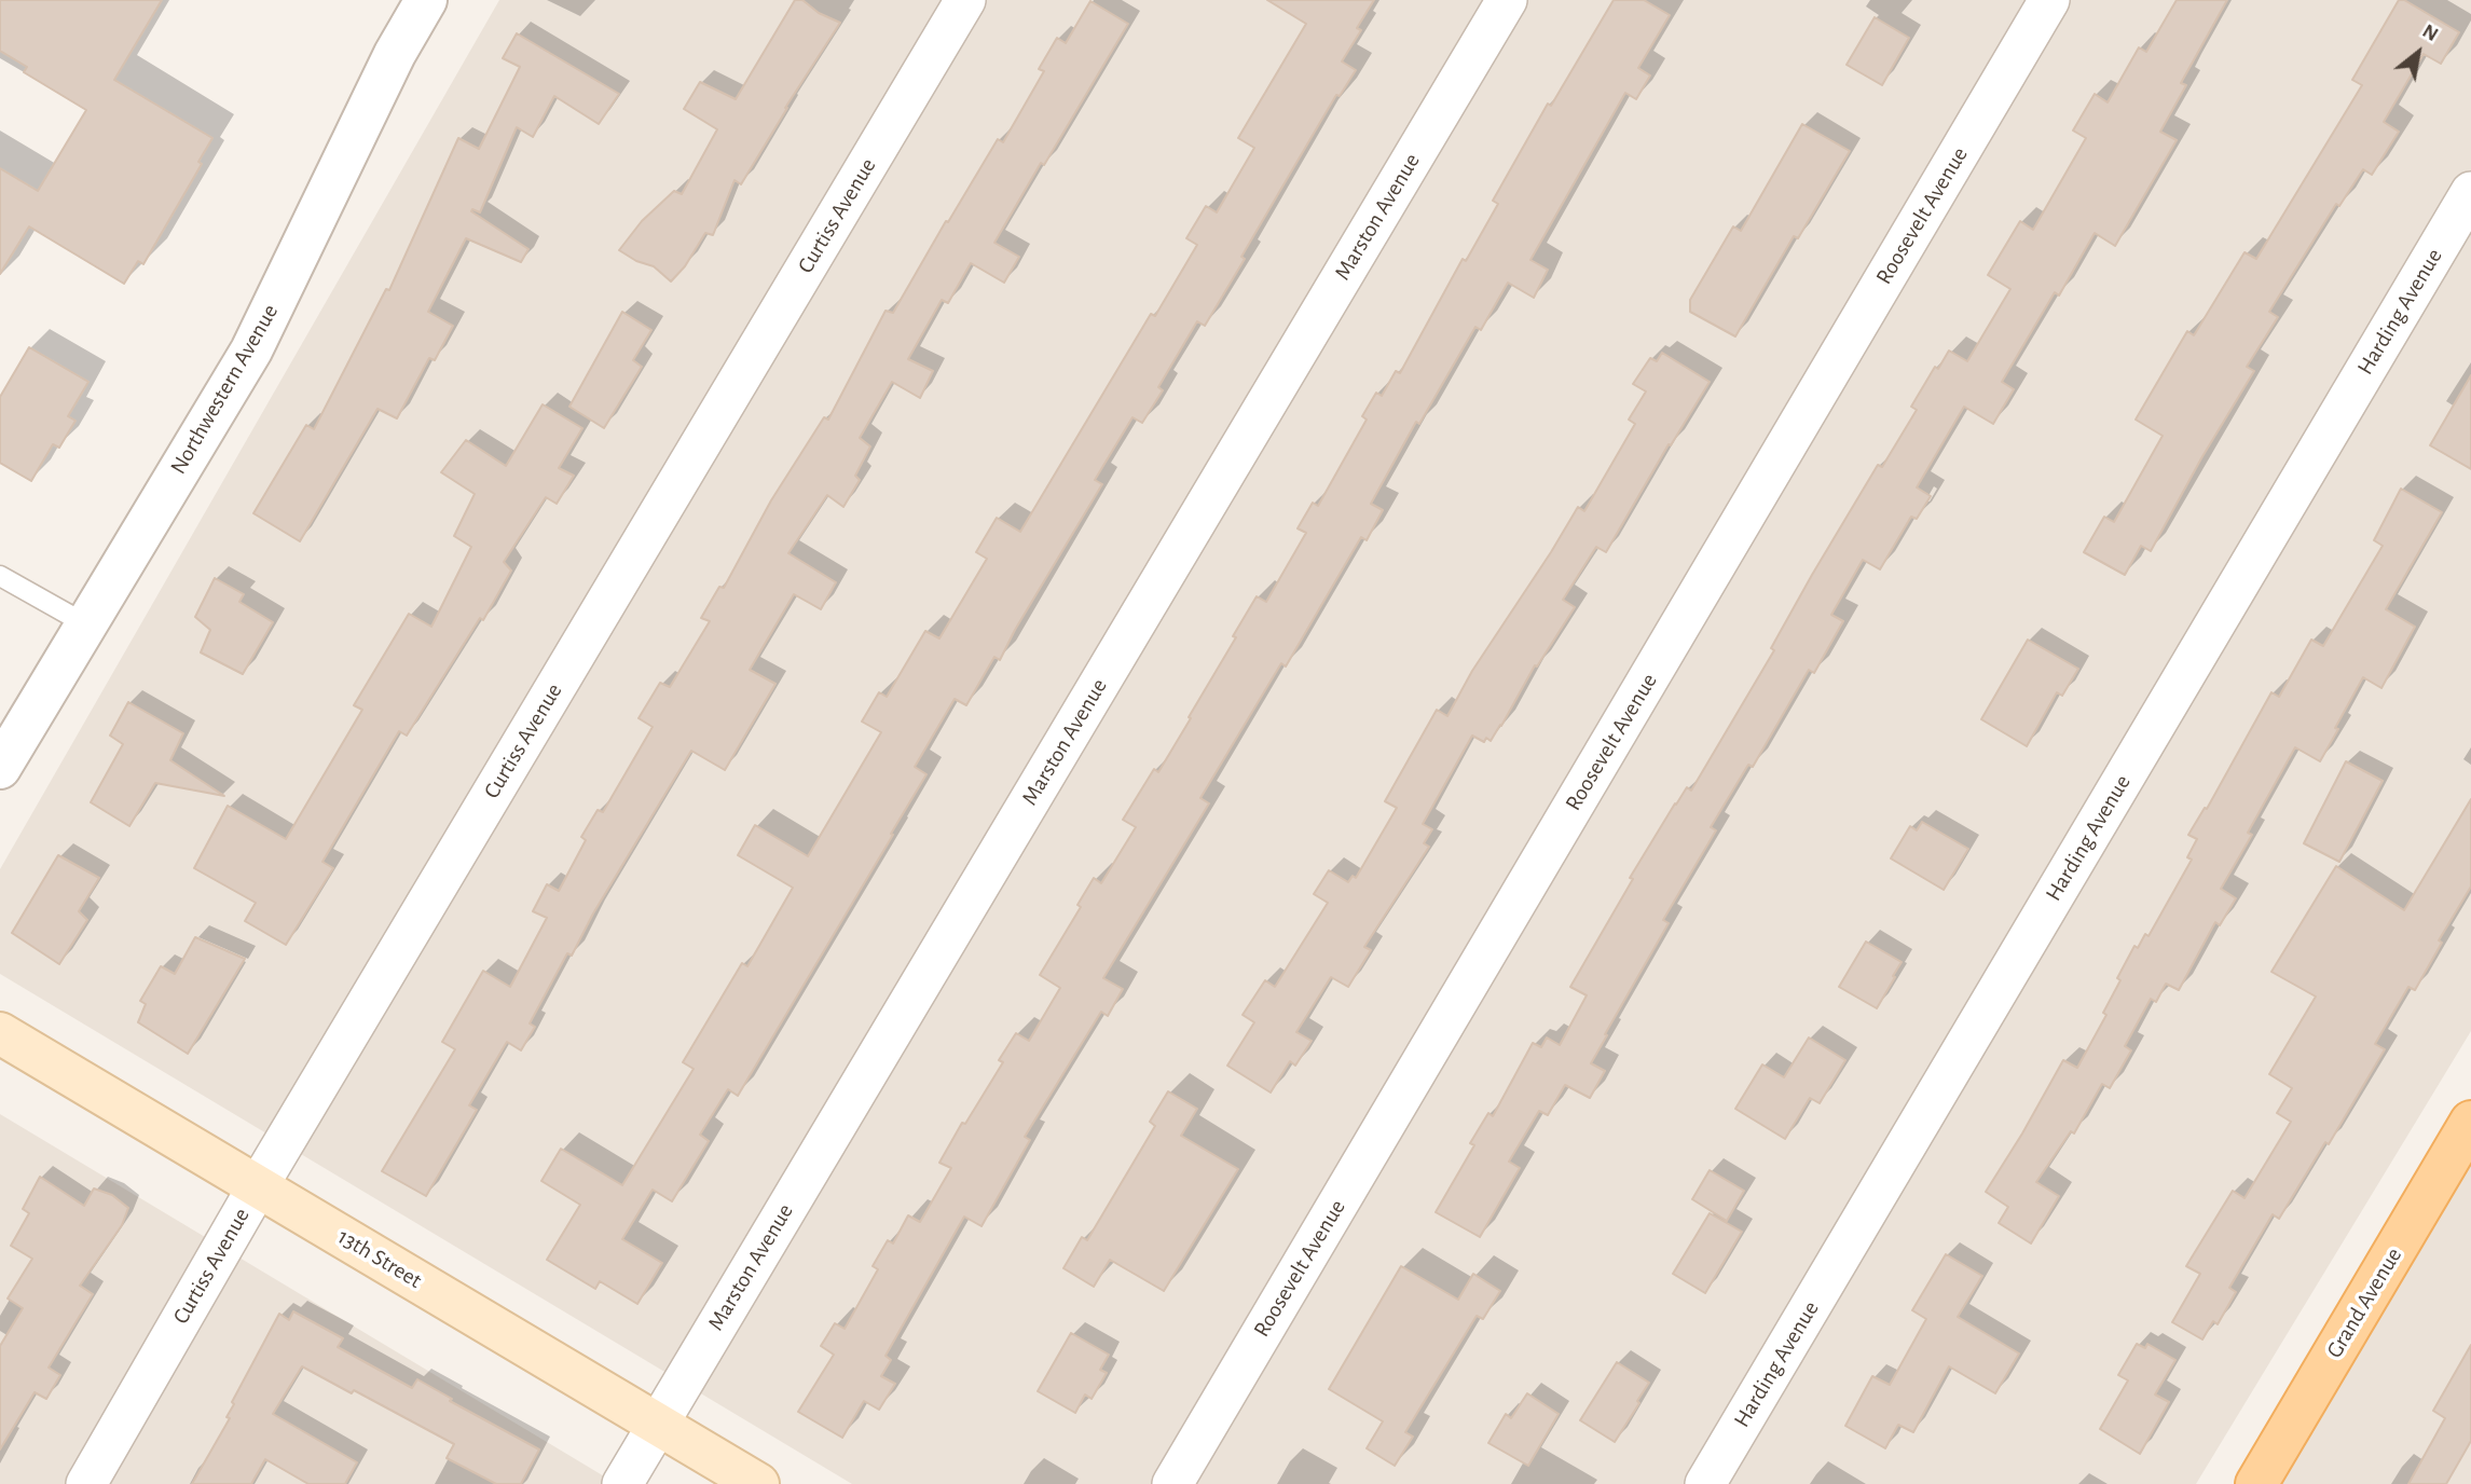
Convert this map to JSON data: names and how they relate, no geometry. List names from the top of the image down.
{
  "streets": {
    "main road": ["13th Street", "Grand Avenue"],
    "street": [
      "Curtiss Avenue",
      "Roosevelt Avenue",
      "Marston Avenue",
      "Harding Avenue",
      "Northwestern Avenue"
    ]
  },
  "crossings": [
    ["Curtiss Avenue", "13th Street"],
    ["Marston Avenue", "13th Street"]
  ],
  "north": "top right"
}
